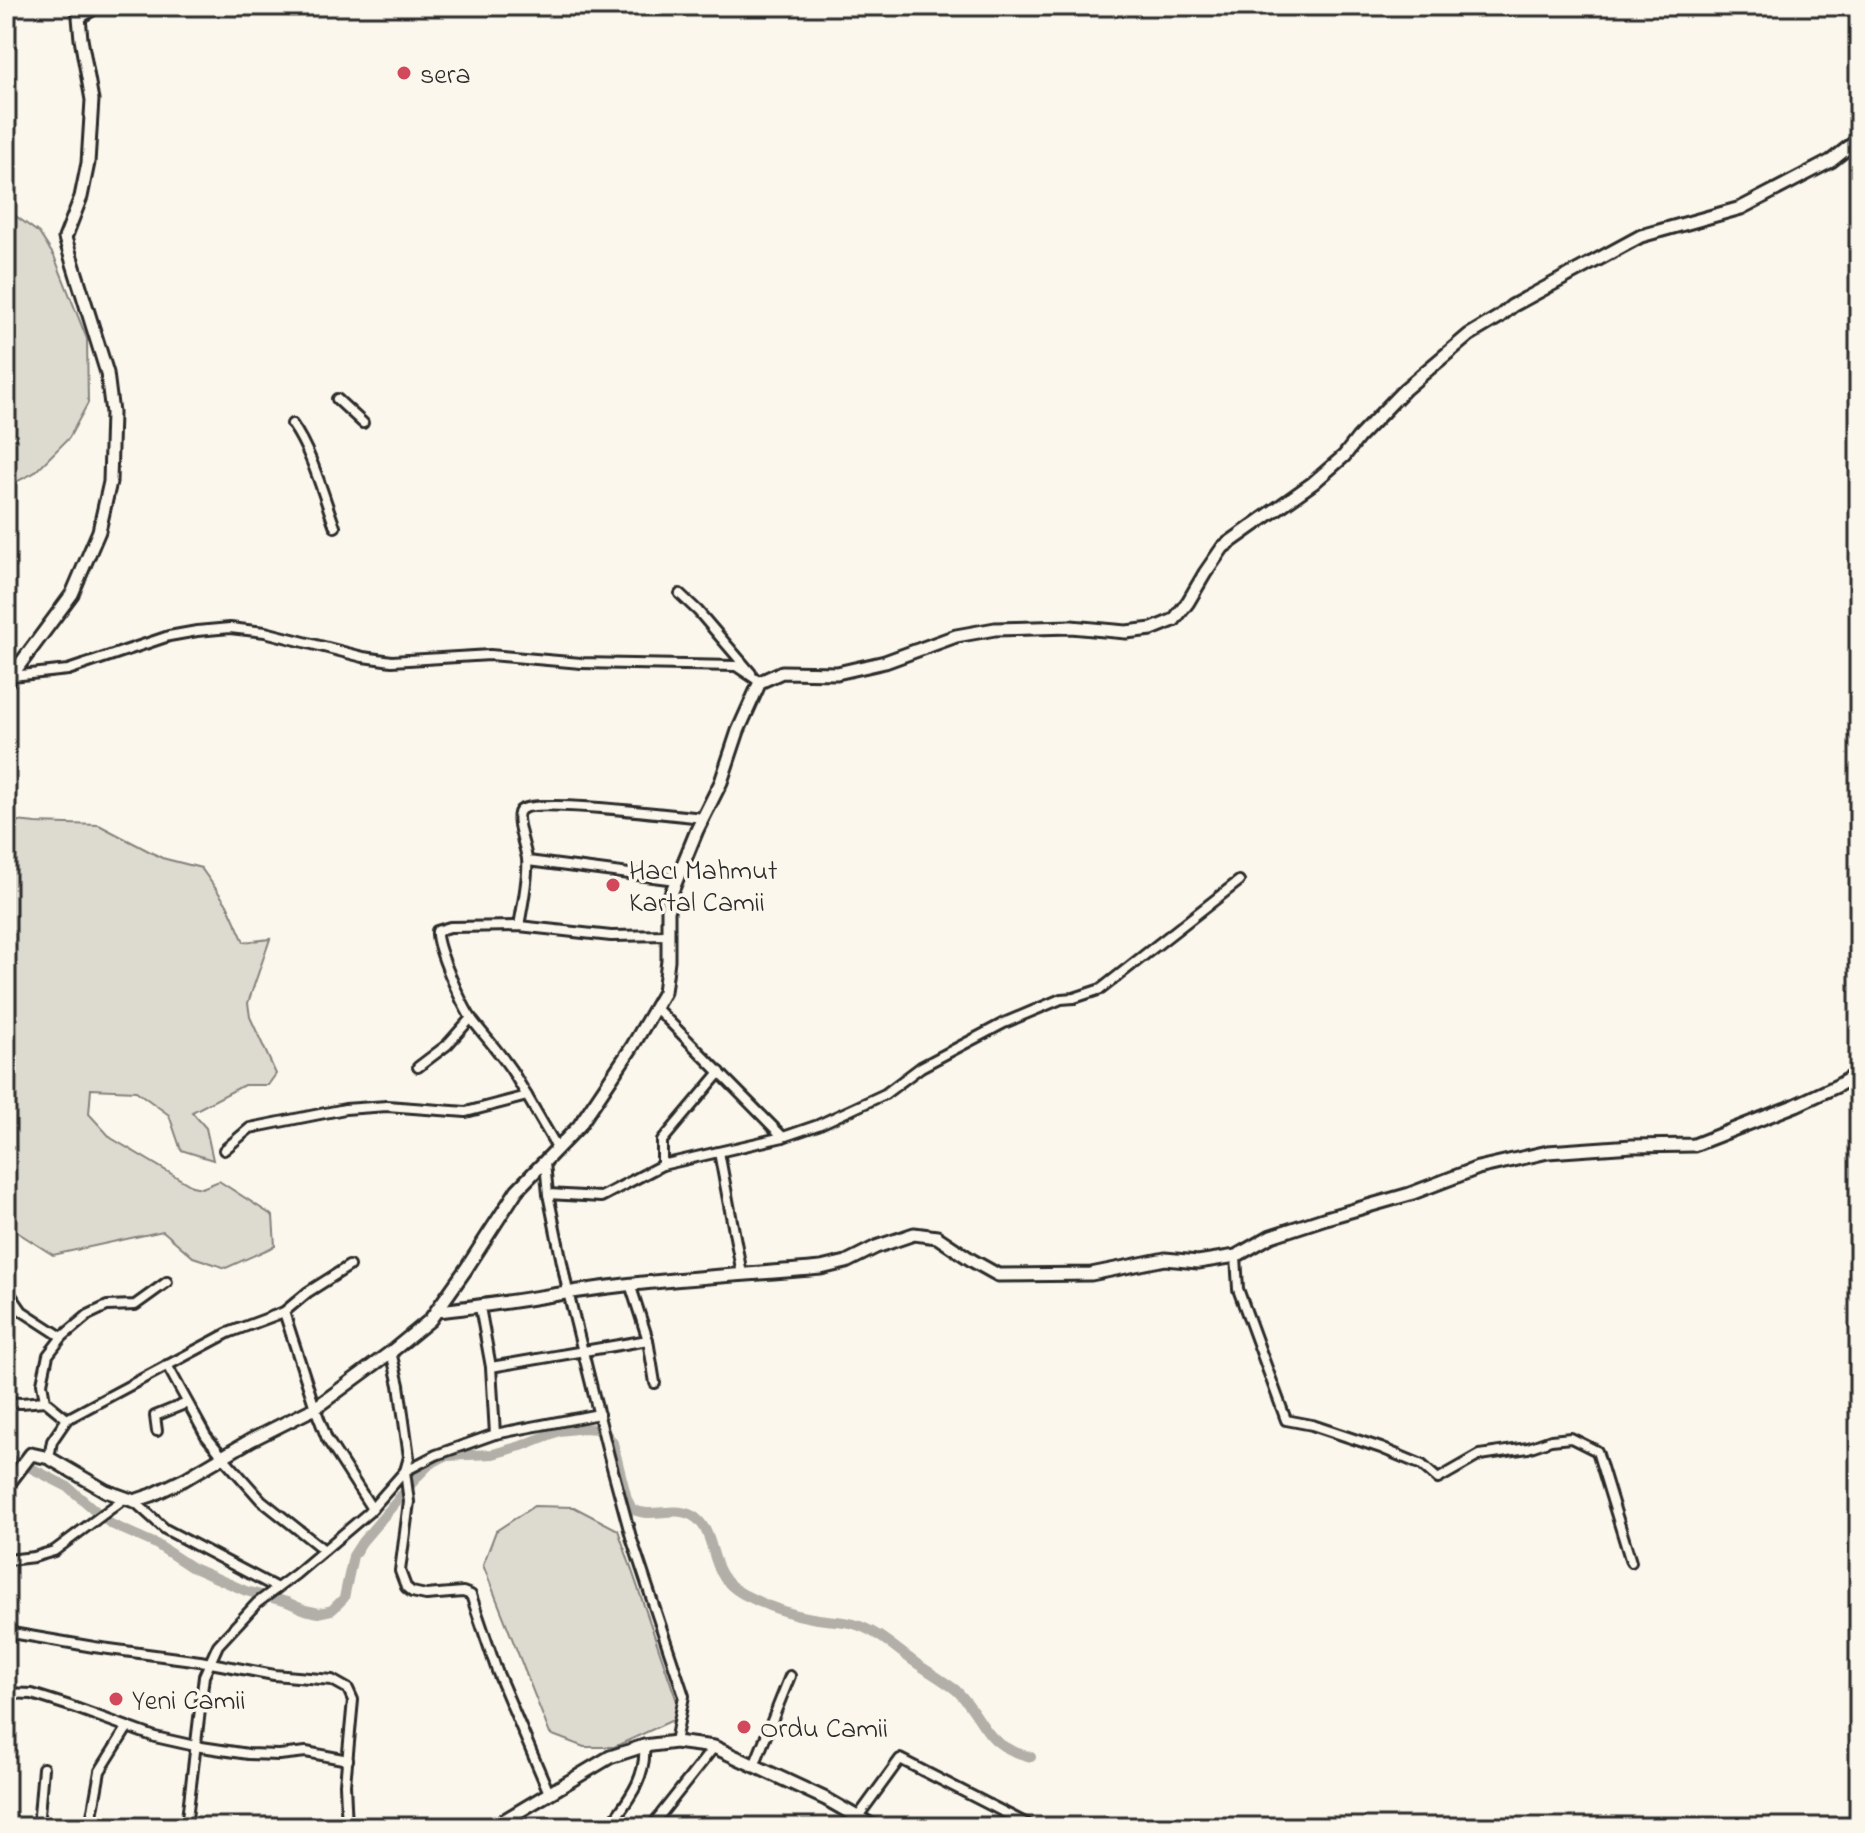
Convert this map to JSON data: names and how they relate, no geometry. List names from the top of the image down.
{
  "places": [
    "sera",
    "Hacı Mahmut Kartal Camii",
    "Yeni Camii",
    "Ordu Camii"
  ]
}
